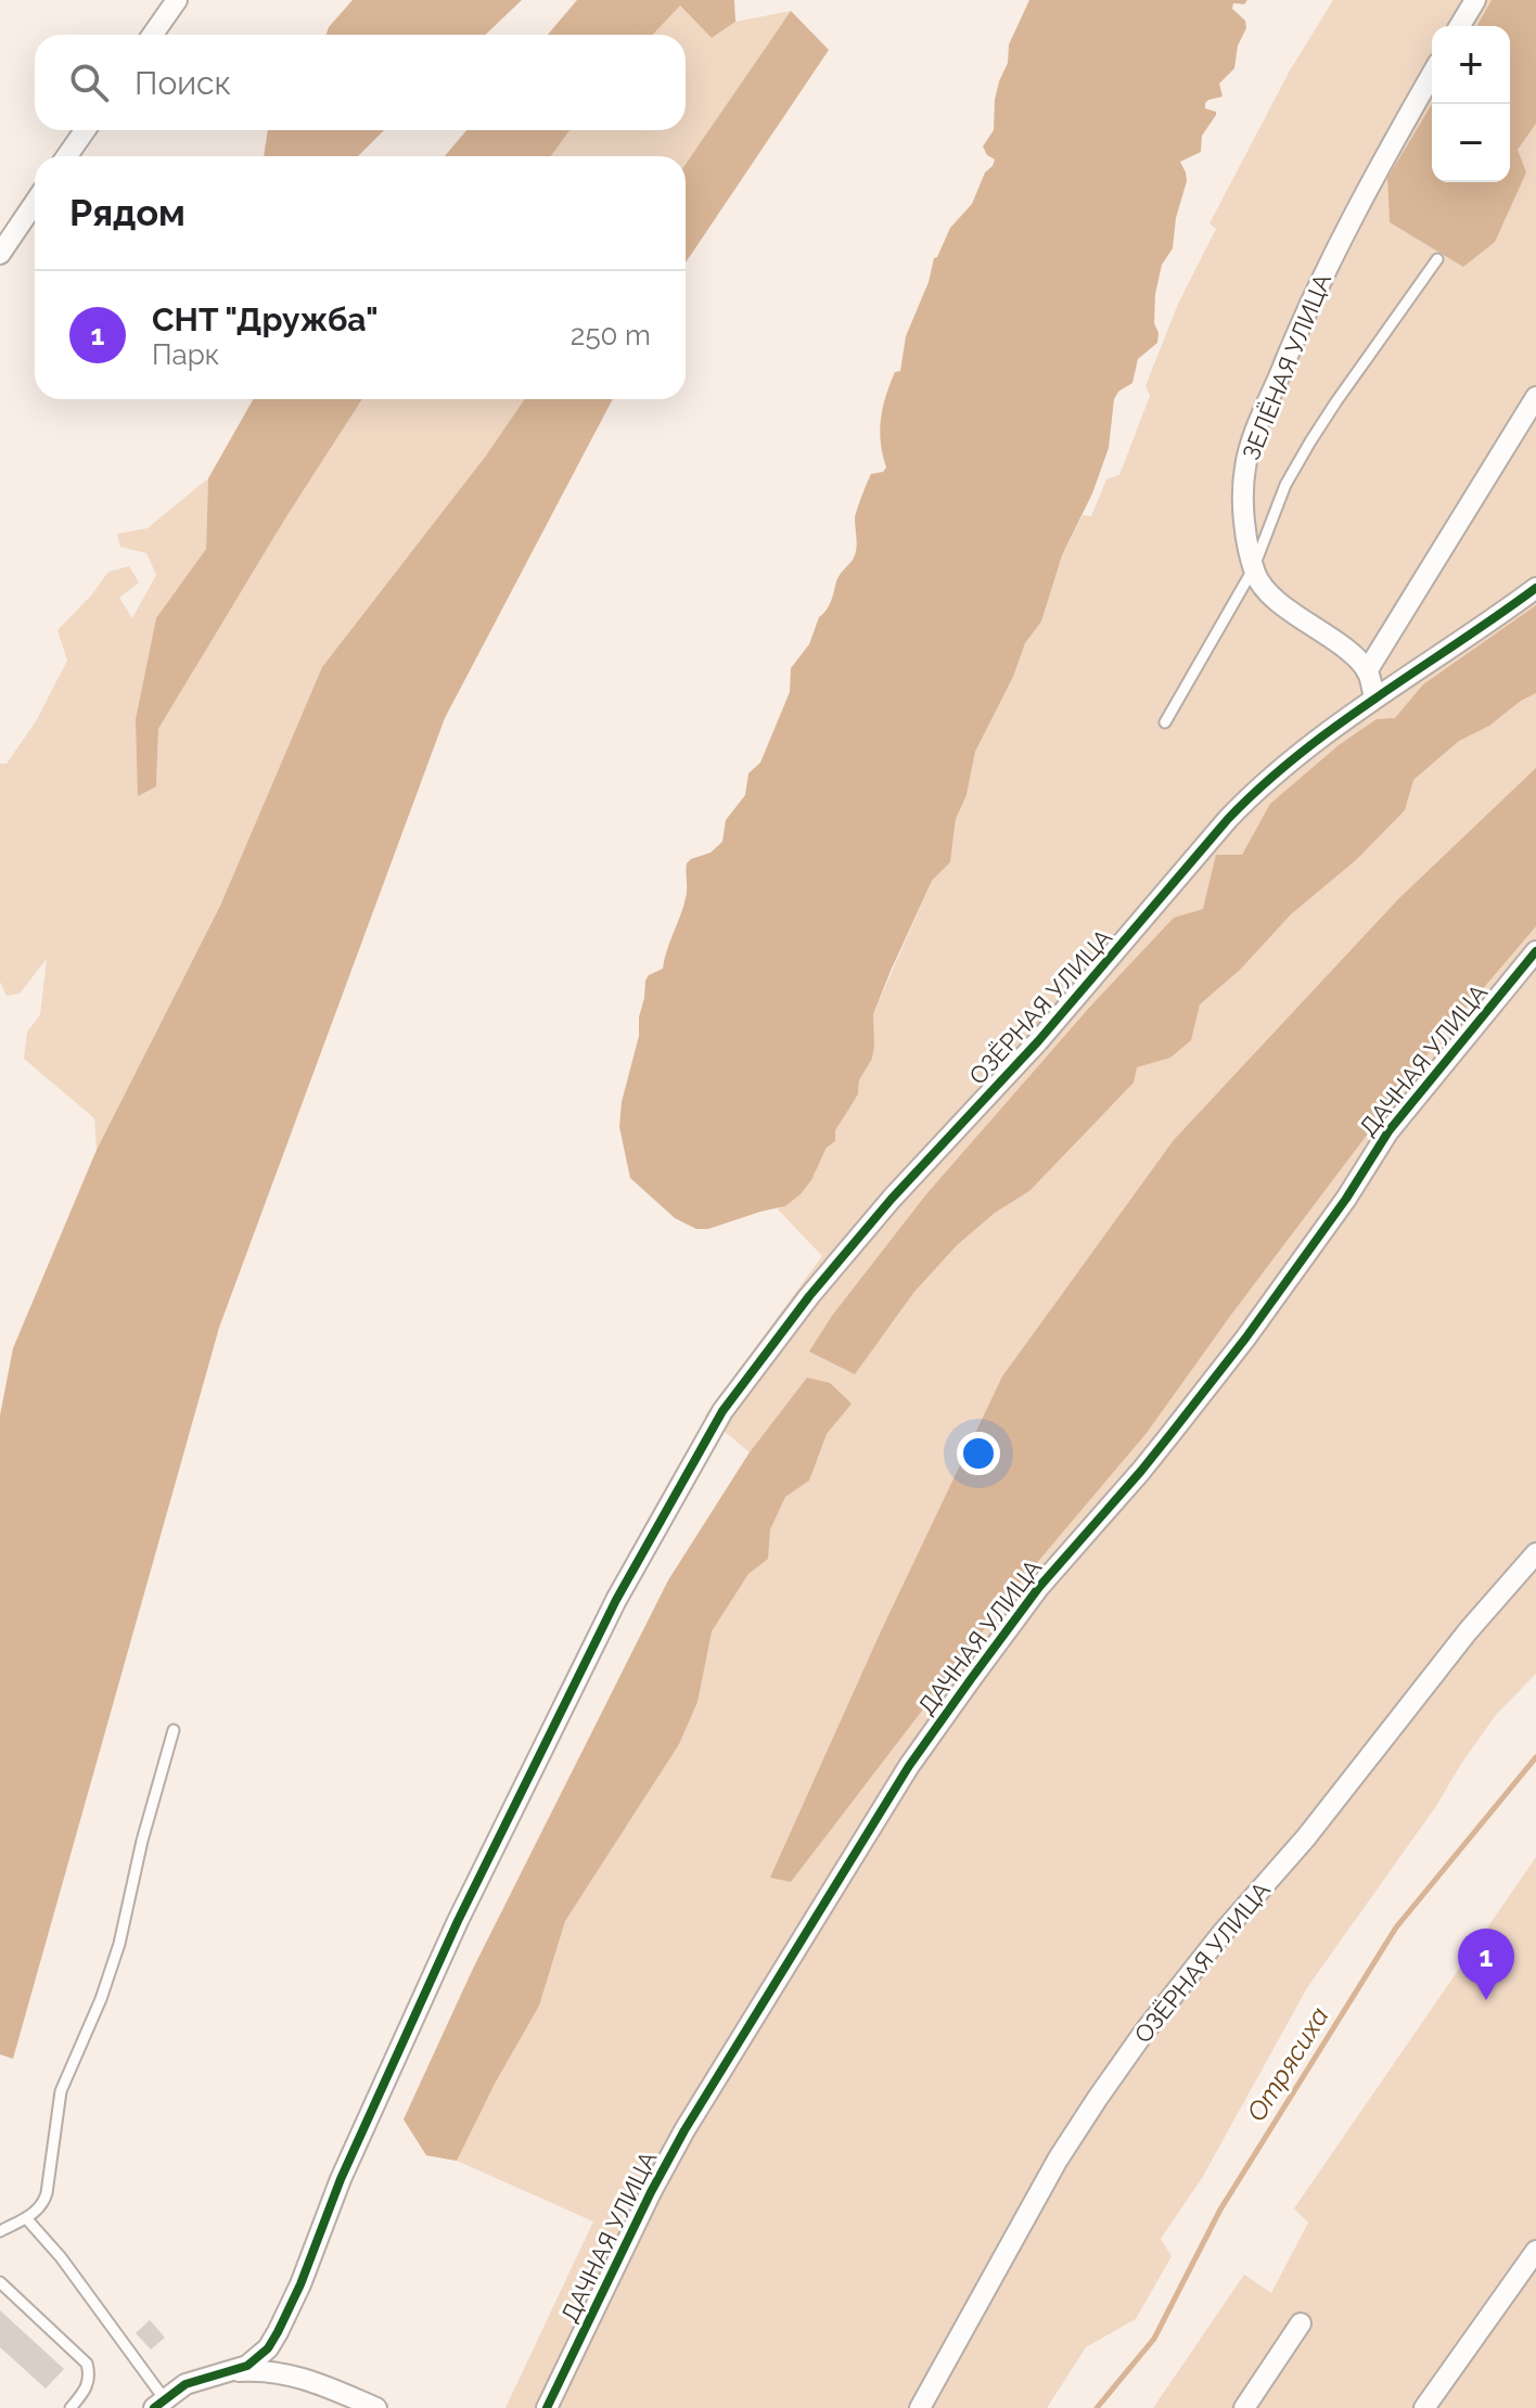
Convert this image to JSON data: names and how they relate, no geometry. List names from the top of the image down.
{
  "streets": {
    "street": ["ЗЕЛЁНАЯ УЛИЦА", "ОЗЁРНАЯ УЛИЦА", "ДАЧНАЯ УЛИЦА"]
  },
  "water": ["Отрясиха"],
  "page": {
    "map_buttons": ["+", "−"],
    "search": "Поиск",
    "heading": "Рядом",
    "list": [
      {
        "mark": "1",
        "name": "СНТ \"Дружба\"",
        "note": "Парк",
        "value": "250 m"
      }
    ],
    "pins": "1"
  }
}
